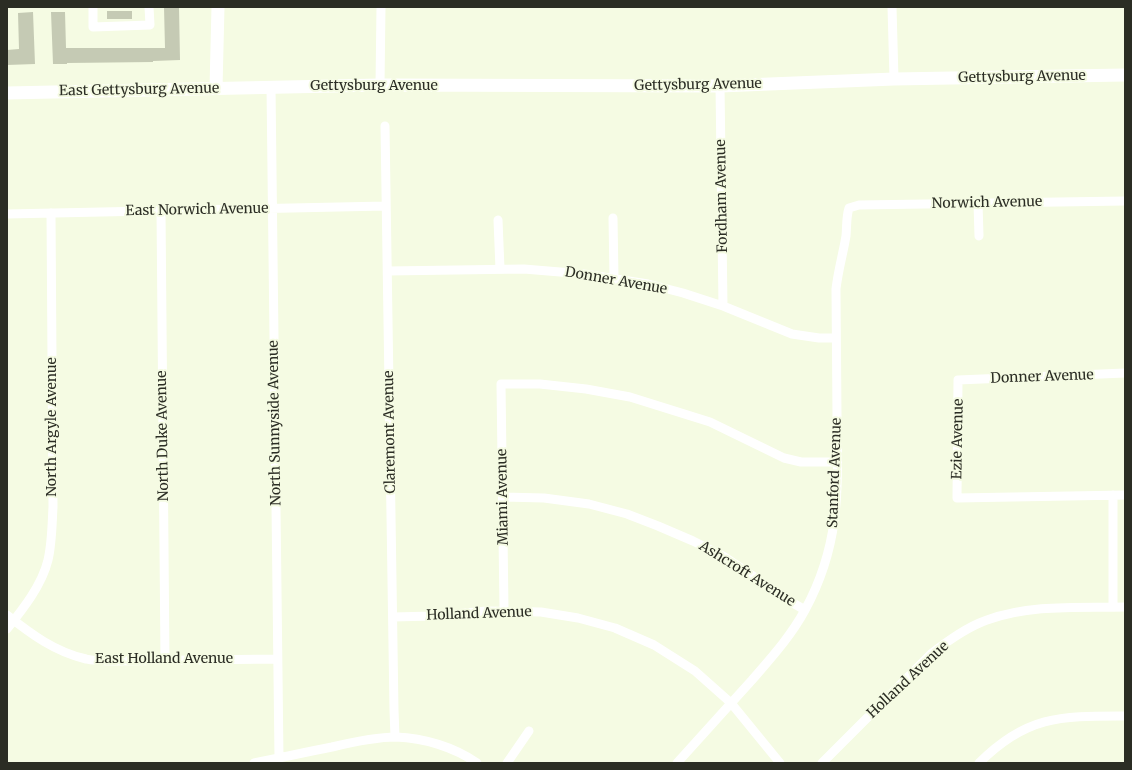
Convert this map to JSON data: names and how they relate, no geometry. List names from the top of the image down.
{
  "streets": {
    "street": [
      "Gettysburg Avenue",
      "East Gettysburg Avenue",
      "Fordham Avenue",
      "Norwich Avenue",
      "East Norwich Avenue",
      "Donner Avenue",
      "North Sunnyside Avenue",
      "North Argyle Avenue",
      "Claremont Avenue",
      "North Duke Avenue",
      "Ezie Avenue",
      "Stanford Avenue",
      "Miami Avenue",
      "Ashcroft Avenue",
      "Holland Avenue",
      "East Holland Avenue"
    ]
  },
  "crossings": [
    ["Gettysburg Avenue", "East Gettysburg Avenue"],
    ["Gettysburg Avenue", "Fordham Avenue"],
    ["Gettysburg Avenue", "North Sunnyside Avenue"],
    ["East Gettysburg Avenue", "North Sunnyside Avenue"],
    ["Fordham Avenue", "Donner Avenue"],
    ["Norwich Avenue", "Stanford Avenue"],
    ["East Norwich Avenue", "North Sunnyside Avenue"],
    ["East Norwich Avenue", "North Argyle Avenue"],
    ["East Norwich Avenue", "Claremont Avenue"],
    ["East Norwich Avenue", "North Duke Avenue"],
    ["Donner Avenue", "Claremont Avenue"],
    ["Donner Avenue", "Ezie Avenue"],
    ["Donner Avenue", "Stanford Avenue"],
    ["North Sunnyside Avenue", "East Holland Avenue"],
    ["North Argyle Avenue", "East Holland Avenue"],
    ["Claremont Avenue", "Holland Avenue"],
    ["North Duke Avenue", "East Holland Avenue"],
    ["Stanford Avenue", "Miami Avenue"],
    ["Stanford Avenue", "Ashcroft Avenue"],
    ["Stanford Avenue", "Holland Avenue"],
    ["Miami Avenue", "Ashcroft Avenue"],
    ["Miami Avenue", "Holland Avenue"]
  ]
}
